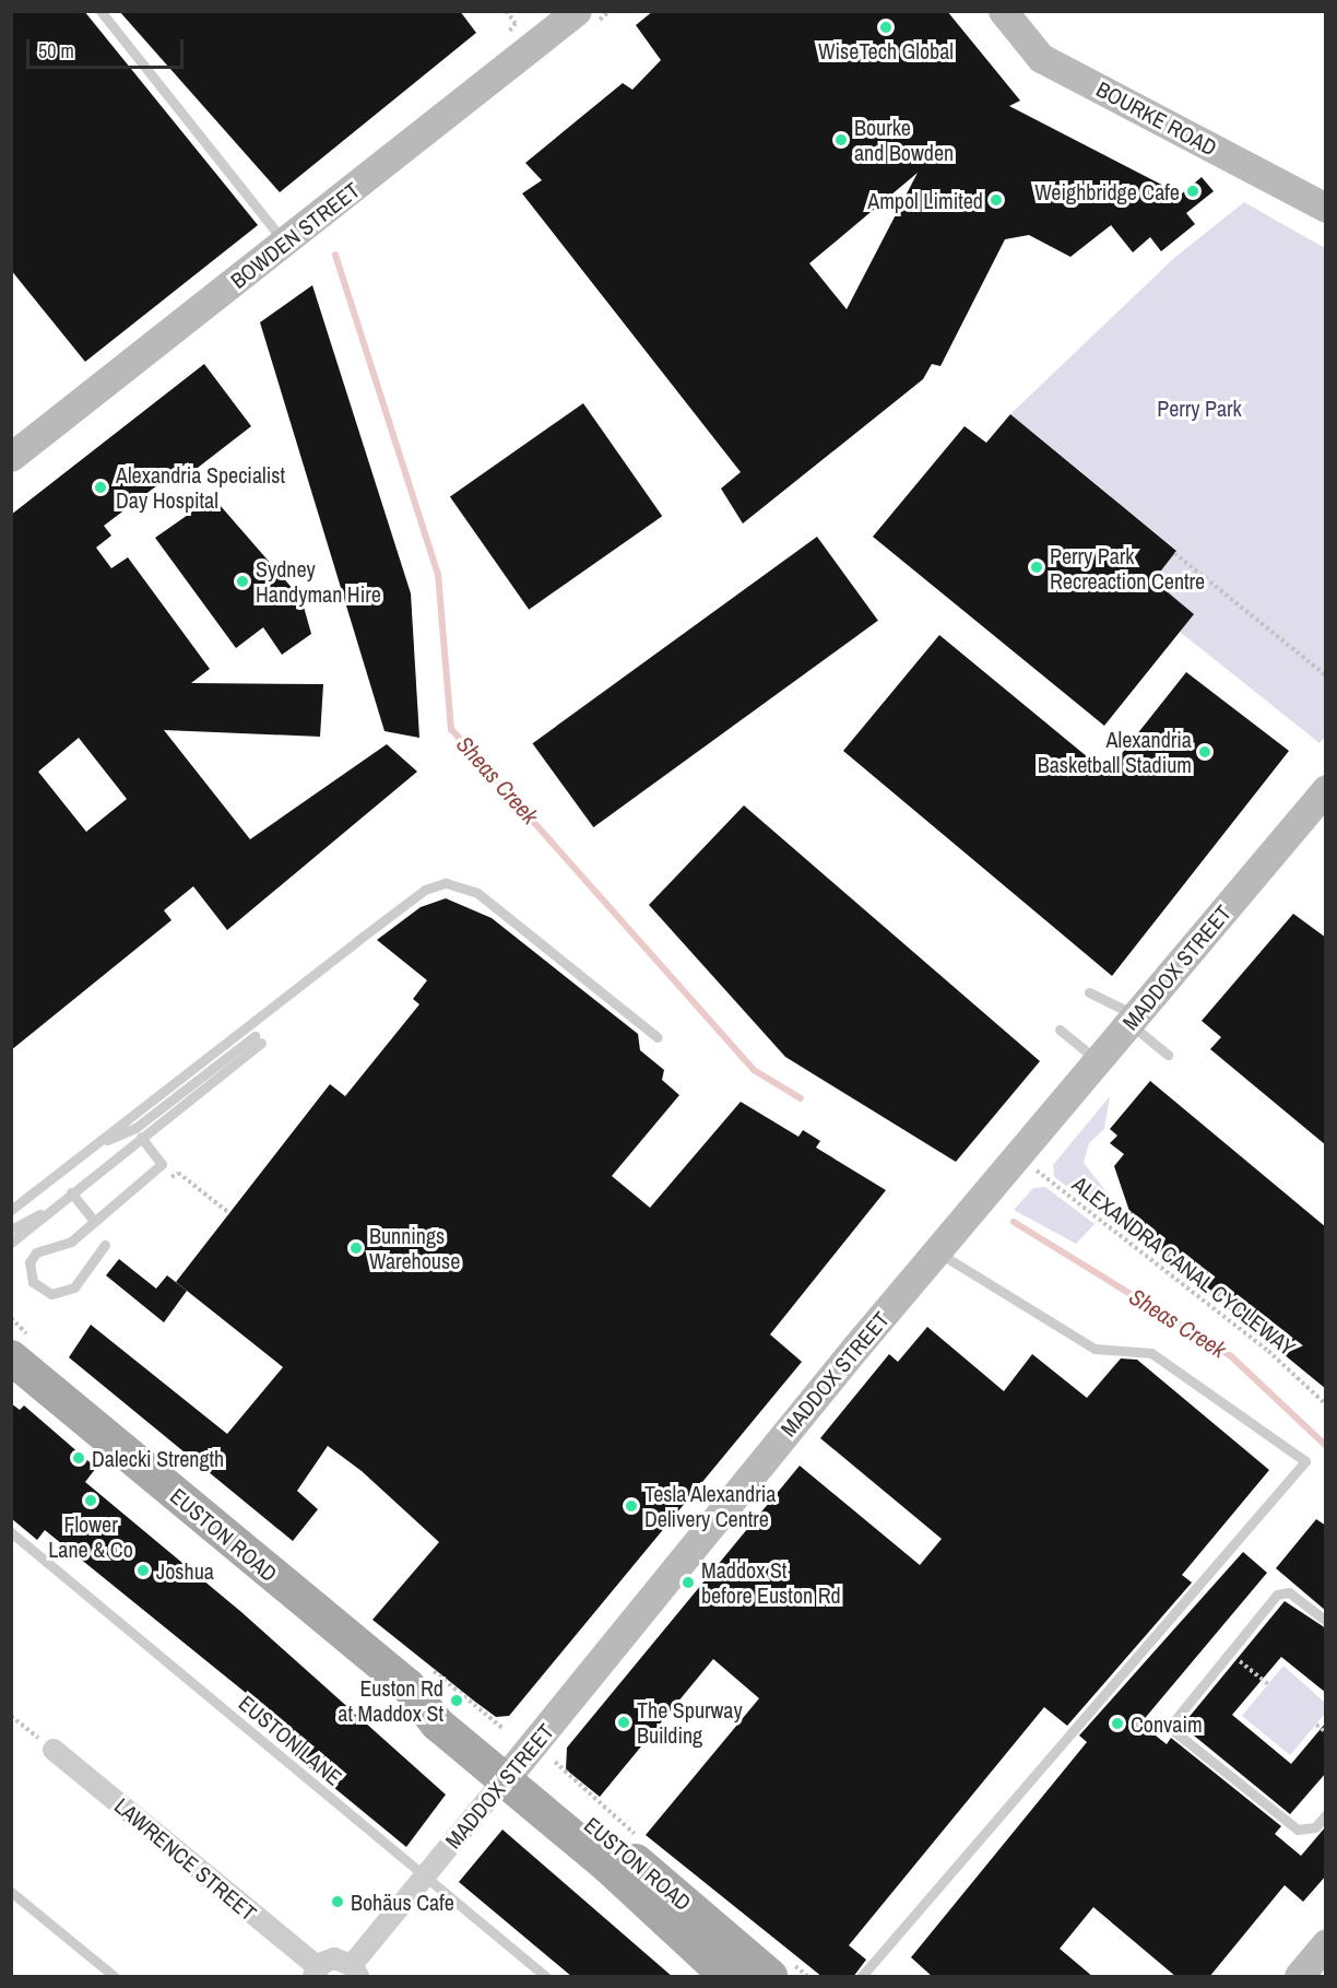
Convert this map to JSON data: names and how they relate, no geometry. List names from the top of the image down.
{
  "streets": {
    "main road": ["EUSTON ROAD"],
    "street": [
      "BOURKE ROAD",
      "BOWDEN STREET",
      "MADDOX STREET",
      "LAWRENCE STREET"
    ],
    "lane": ["EUSTON LANE"],
    "path": ["ALEXANDRA CANAL CYCLEWAY"]
  },
  "crossings": [
    ["MADDOX STREET", "ALEXANDRA CANAL CYCLEWAY"],
    ["MADDOX STREET", "EUSTON ROAD"],
    ["MADDOX STREET", "EUSTON LANE"]
  ],
  "water": ["Sheas Creek"],
  "parks": ["Perry Park"],
  "places": [
    "WiseTech Global",
    "Bourke and Bowden",
    "Weighbridge Cafe",
    "Ampol Limited",
    "Alexandria Specialist Day Hospital",
    "Perry Park Recreaction Centre",
    "Sydney Handyman Hire",
    "Alexandria Basketball Stadium",
    "Bunnings Warehouse",
    "Dalecki Strength",
    "Flower Lane & Co",
    "Tesla Alexandria Delivery Centre",
    "Joshua",
    "Maddox St before Euston Rd",
    "Euston Rd at Maddox St",
    "The Spurway Building",
    "Convaim",
    "Bohäus Cafe"
  ],
  "scale_bar": "50 m"
}
